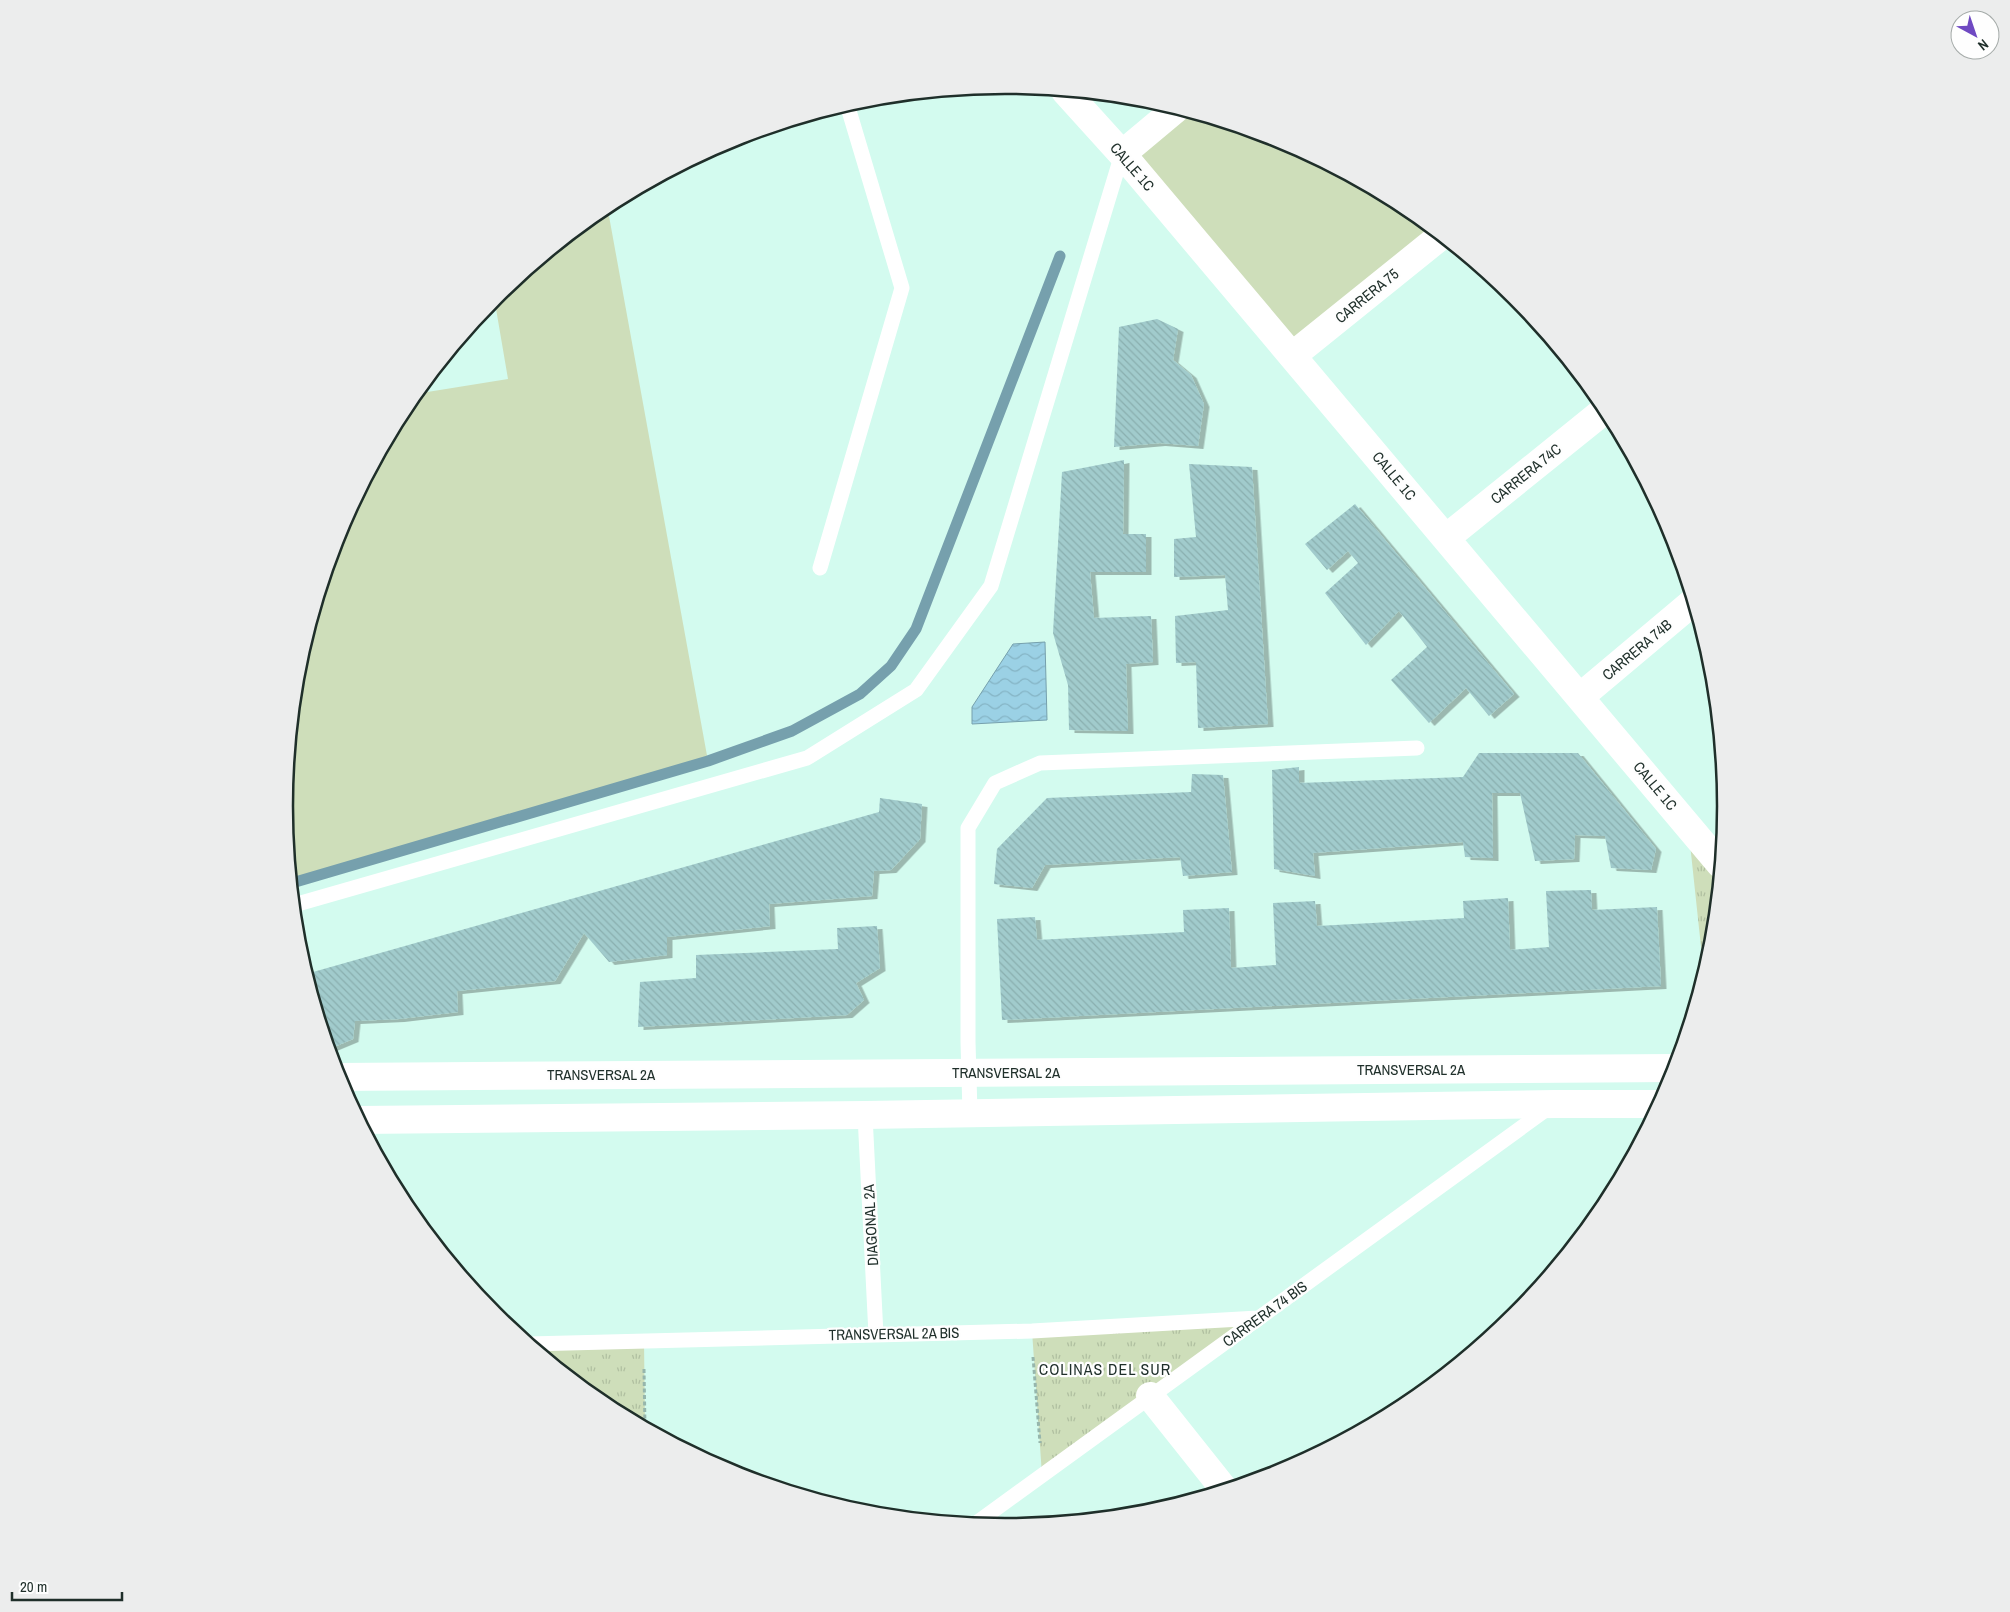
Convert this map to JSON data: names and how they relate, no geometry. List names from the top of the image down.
{
  "streets": {
    "street": [
      "CALLE 1C",
      "CARRERA 75",
      "CARRERA 74C",
      "CARRERA 74B",
      "TRANSVERSAL 2A"
    ],
    "lane": ["DIAGONAL 2A", "CARRERA 74 BIS", "TRANSVERSAL 2A BIS"]
  },
  "crossings": [
    ["CALLE 1C", "CARRERA 75"],
    ["CALLE 1C", "CARRERA 74C"],
    ["CALLE 1C", "CARRERA 74B"],
    ["DIAGONAL 2A", "TRANSVERSAL 2A BIS"],
    ["CARRERA 74 BIS", "TRANSVERSAL 2A BIS"]
  ],
  "districts": ["COLINAS DEL SUR"],
  "scale_bar": "20 m",
  "north": "bottom right"
}
